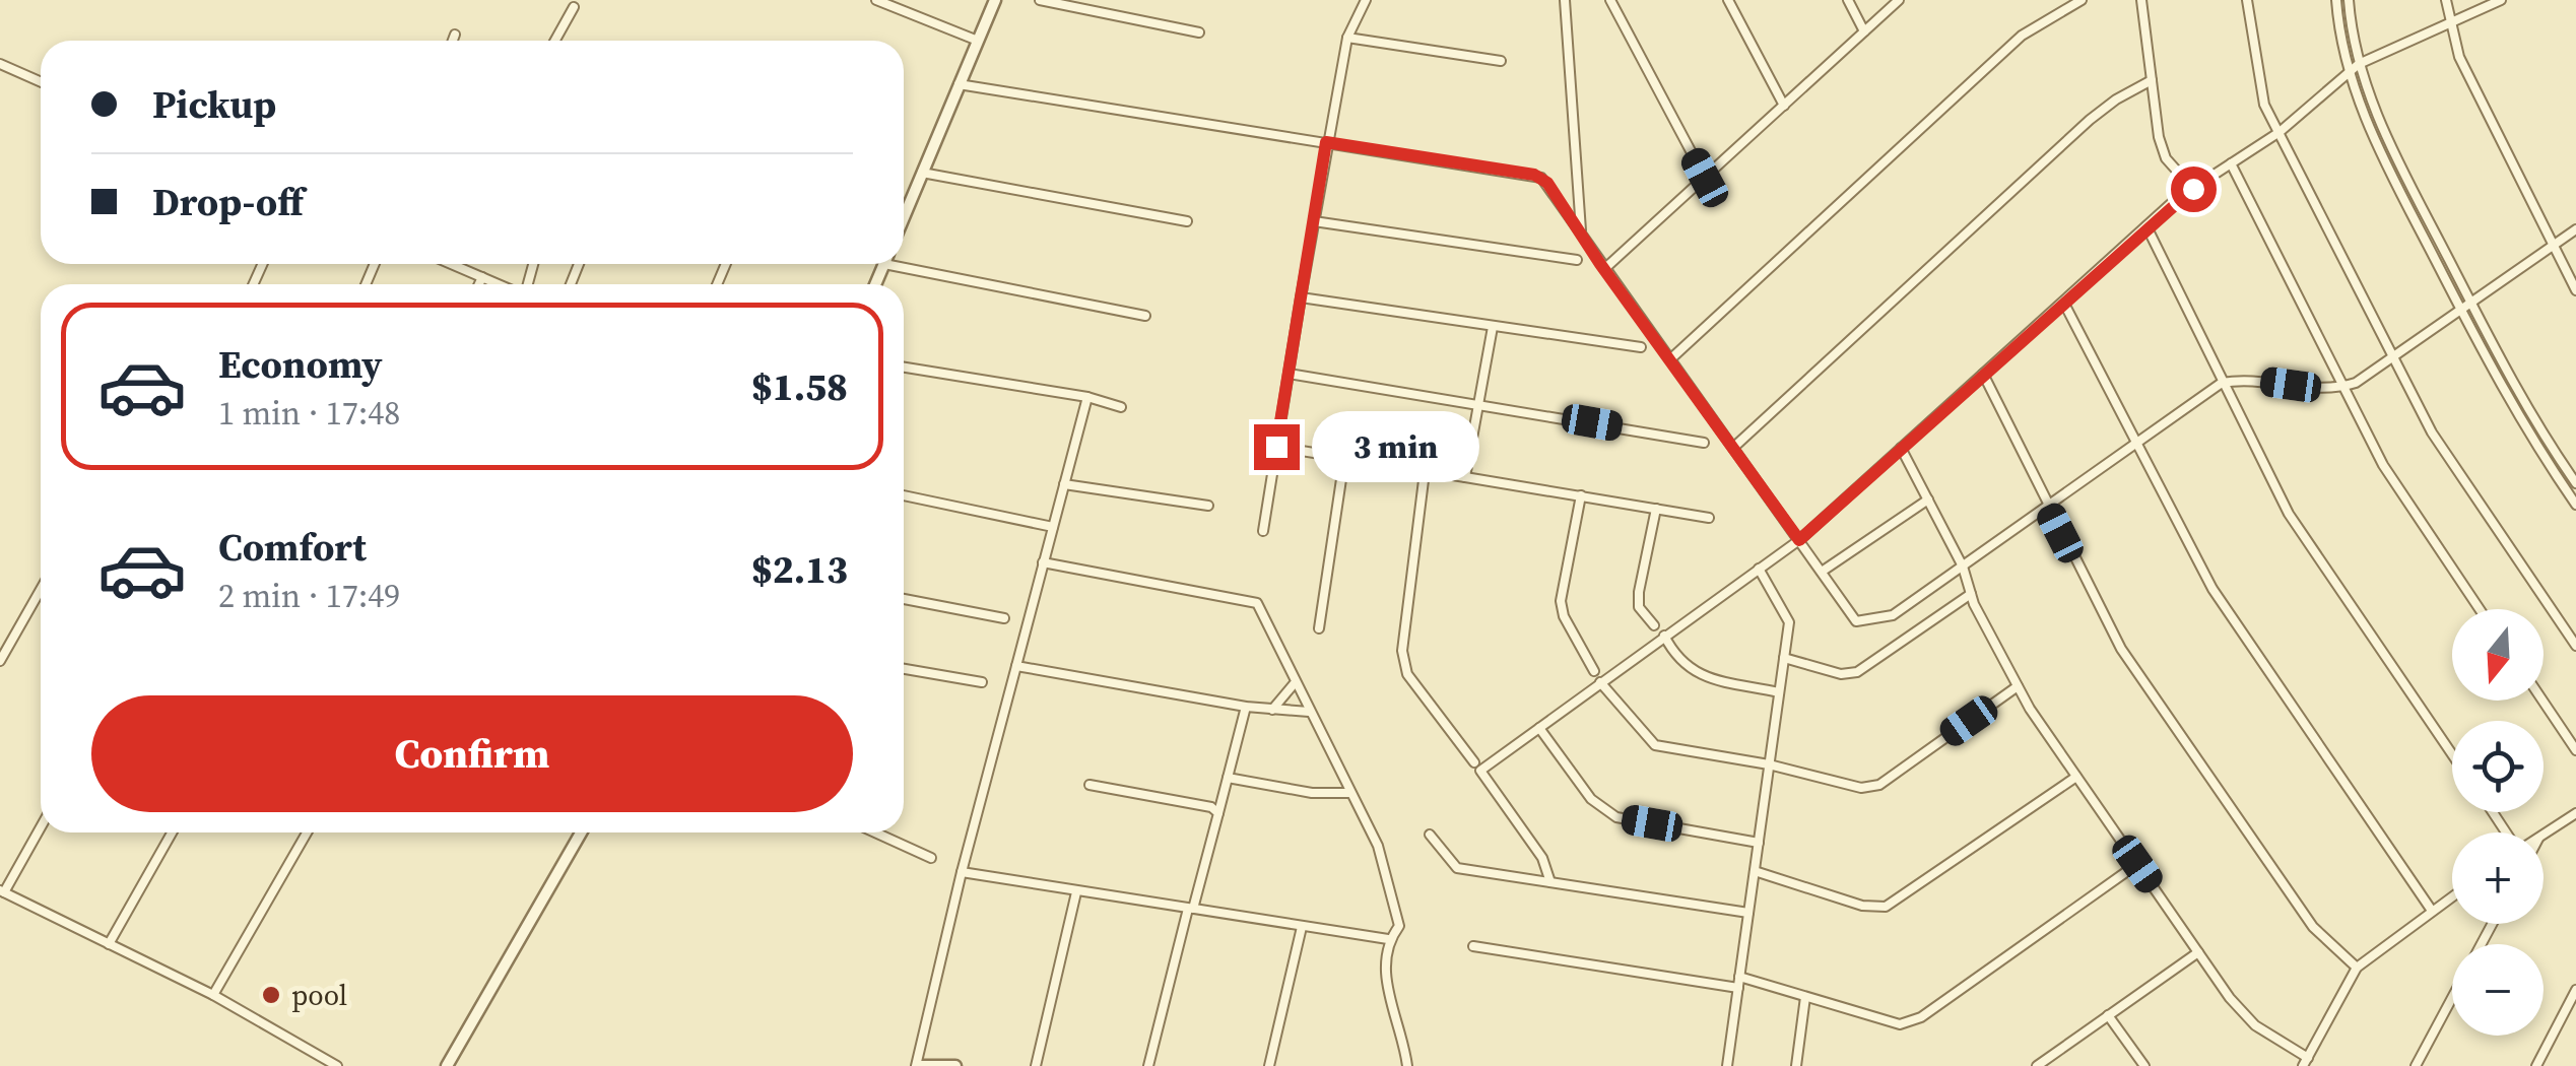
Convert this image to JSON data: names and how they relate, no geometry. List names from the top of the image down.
{
  "places": ["pool"],
  "north": "bottom",
  "page": {
    "banner": ["Pickup", "Drop-off"],
    "list": [
      {
        "name": "Economy",
        "note": "1 min · 17:48",
        "value": "$1.58"
      },
      {
        "name": "Comfort",
        "note": "2 min · 17:49",
        "value": "$2.13"
      }
    ],
    "bubble": "3 min",
    "map_buttons": ["+", "−"],
    "buttons": "Confirm"
  }
}
